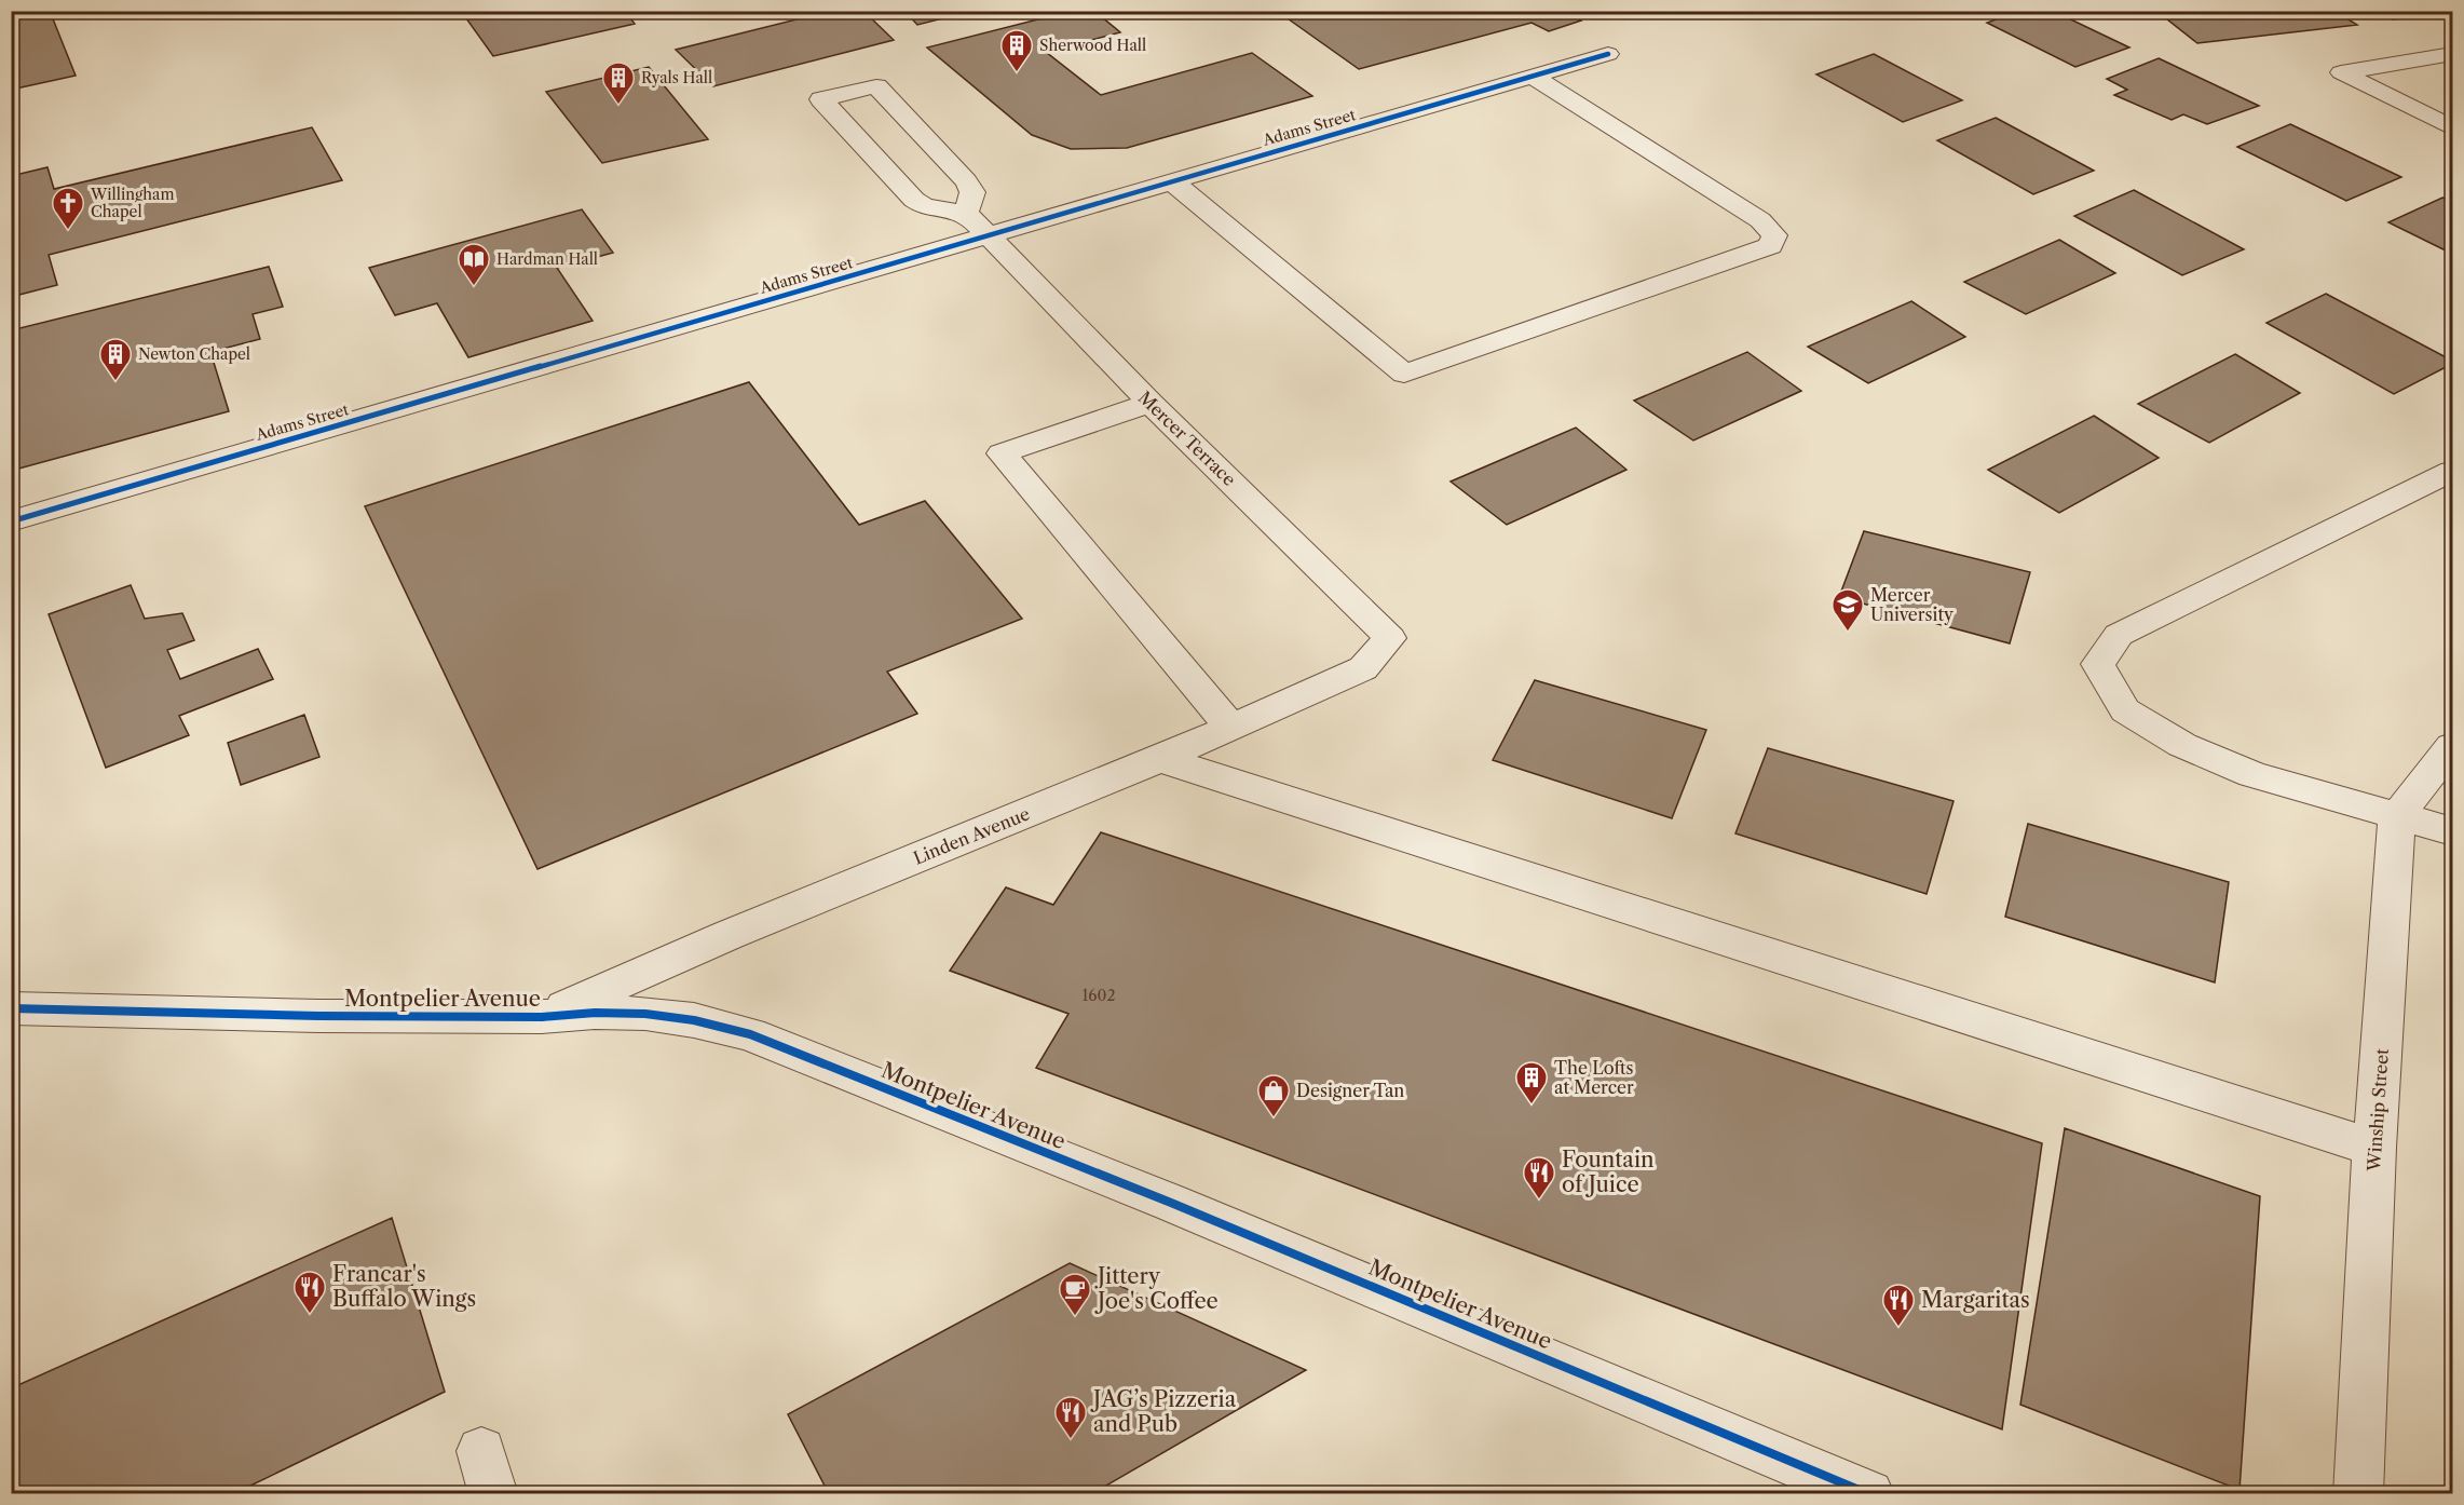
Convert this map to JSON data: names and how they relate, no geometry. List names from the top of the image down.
{
  "streets": {
    "street": [
      "Adams Street",
      "Mercer Terrace",
      "Linden Avenue",
      "Montpelier Avenue",
      "Winship Street"
    ]
  },
  "crossings": [
    ["Adams Street", "Mercer Terrace"],
    ["Mercer Terrace", "Linden Avenue"],
    ["Linden Avenue", "Montpelier Avenue"]
  ],
  "places": {
    "building": [
      "Sherwood Hall",
      "Ryals Hall",
      "Newton Chapel",
      "The Lofts at Mercer"
    ],
    "church": ["Willingham Chapel"],
    "library": ["Hardman Hall"],
    "school or university": ["Mercer University"],
    "shop": ["Designer Tan"],
    "restaurant": [
      "Fountain of Juice",
      "Francar's Buffalo Wings",
      "Margaritas",
      "JAG’s Pizzeria and Pub"
    ],
    "cafe": ["Jittery Joe's Coffee"]
  },
  "house_numbers": ["1602"]
}
